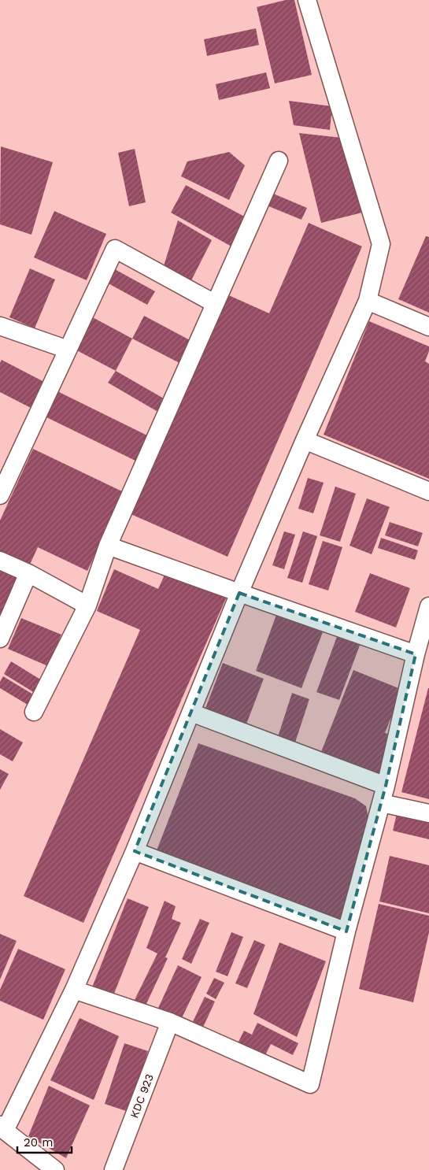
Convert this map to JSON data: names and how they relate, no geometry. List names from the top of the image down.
{
  "streets": {
    "street": ["KDC 923"]
  },
  "scale_bar": "20 m"
}
